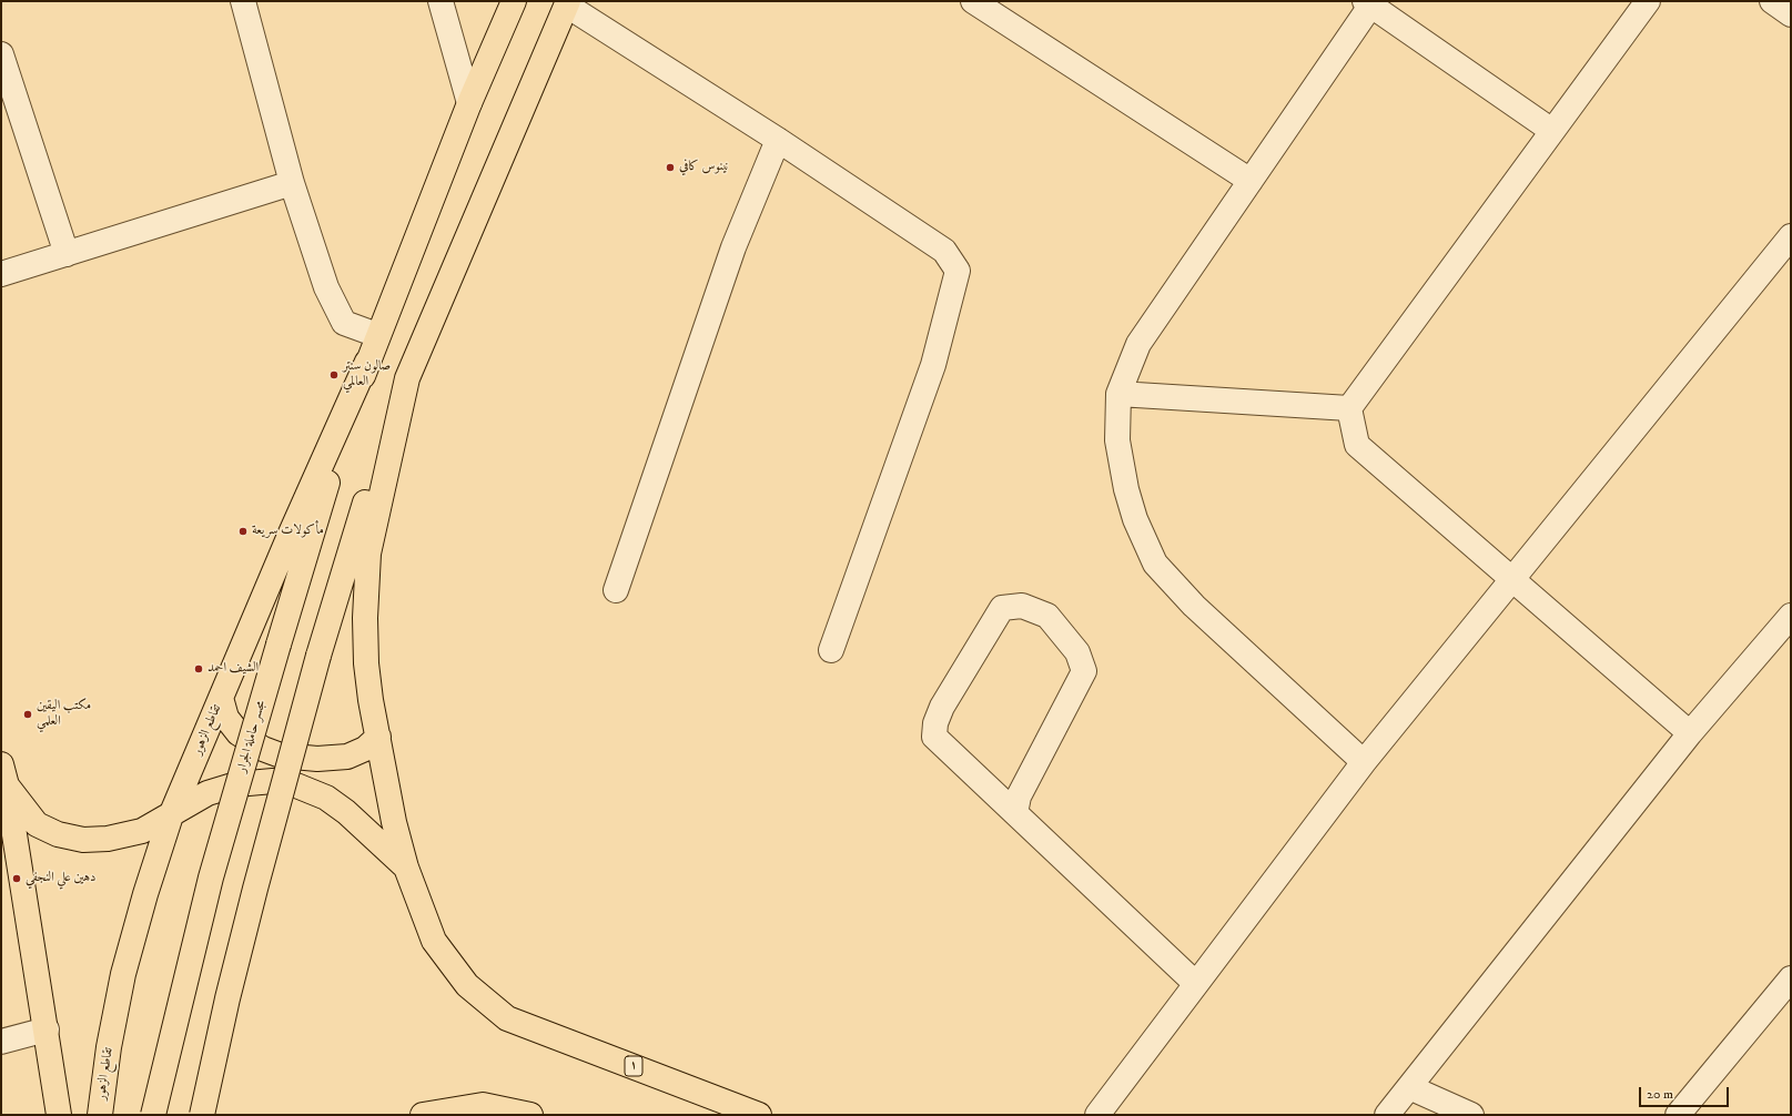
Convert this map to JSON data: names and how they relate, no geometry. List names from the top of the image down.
{
  "streets": {
    "main road": ["تقاطع الزهور", "مجسر حاملة الجرار", "١"]
  },
  "crossings": [
    ["تقاطع الزهور", "مجسر حاملة الجرار"]
  ],
  "places": [
    "نينوس كافي",
    "صالون سنتر العالمي",
    "مأكولات سريعة",
    "الشيف احمد",
    "مكتب اليقين العلمي",
    "دهين علي النجفي"
  ],
  "scale_bar": "20 m"
}
